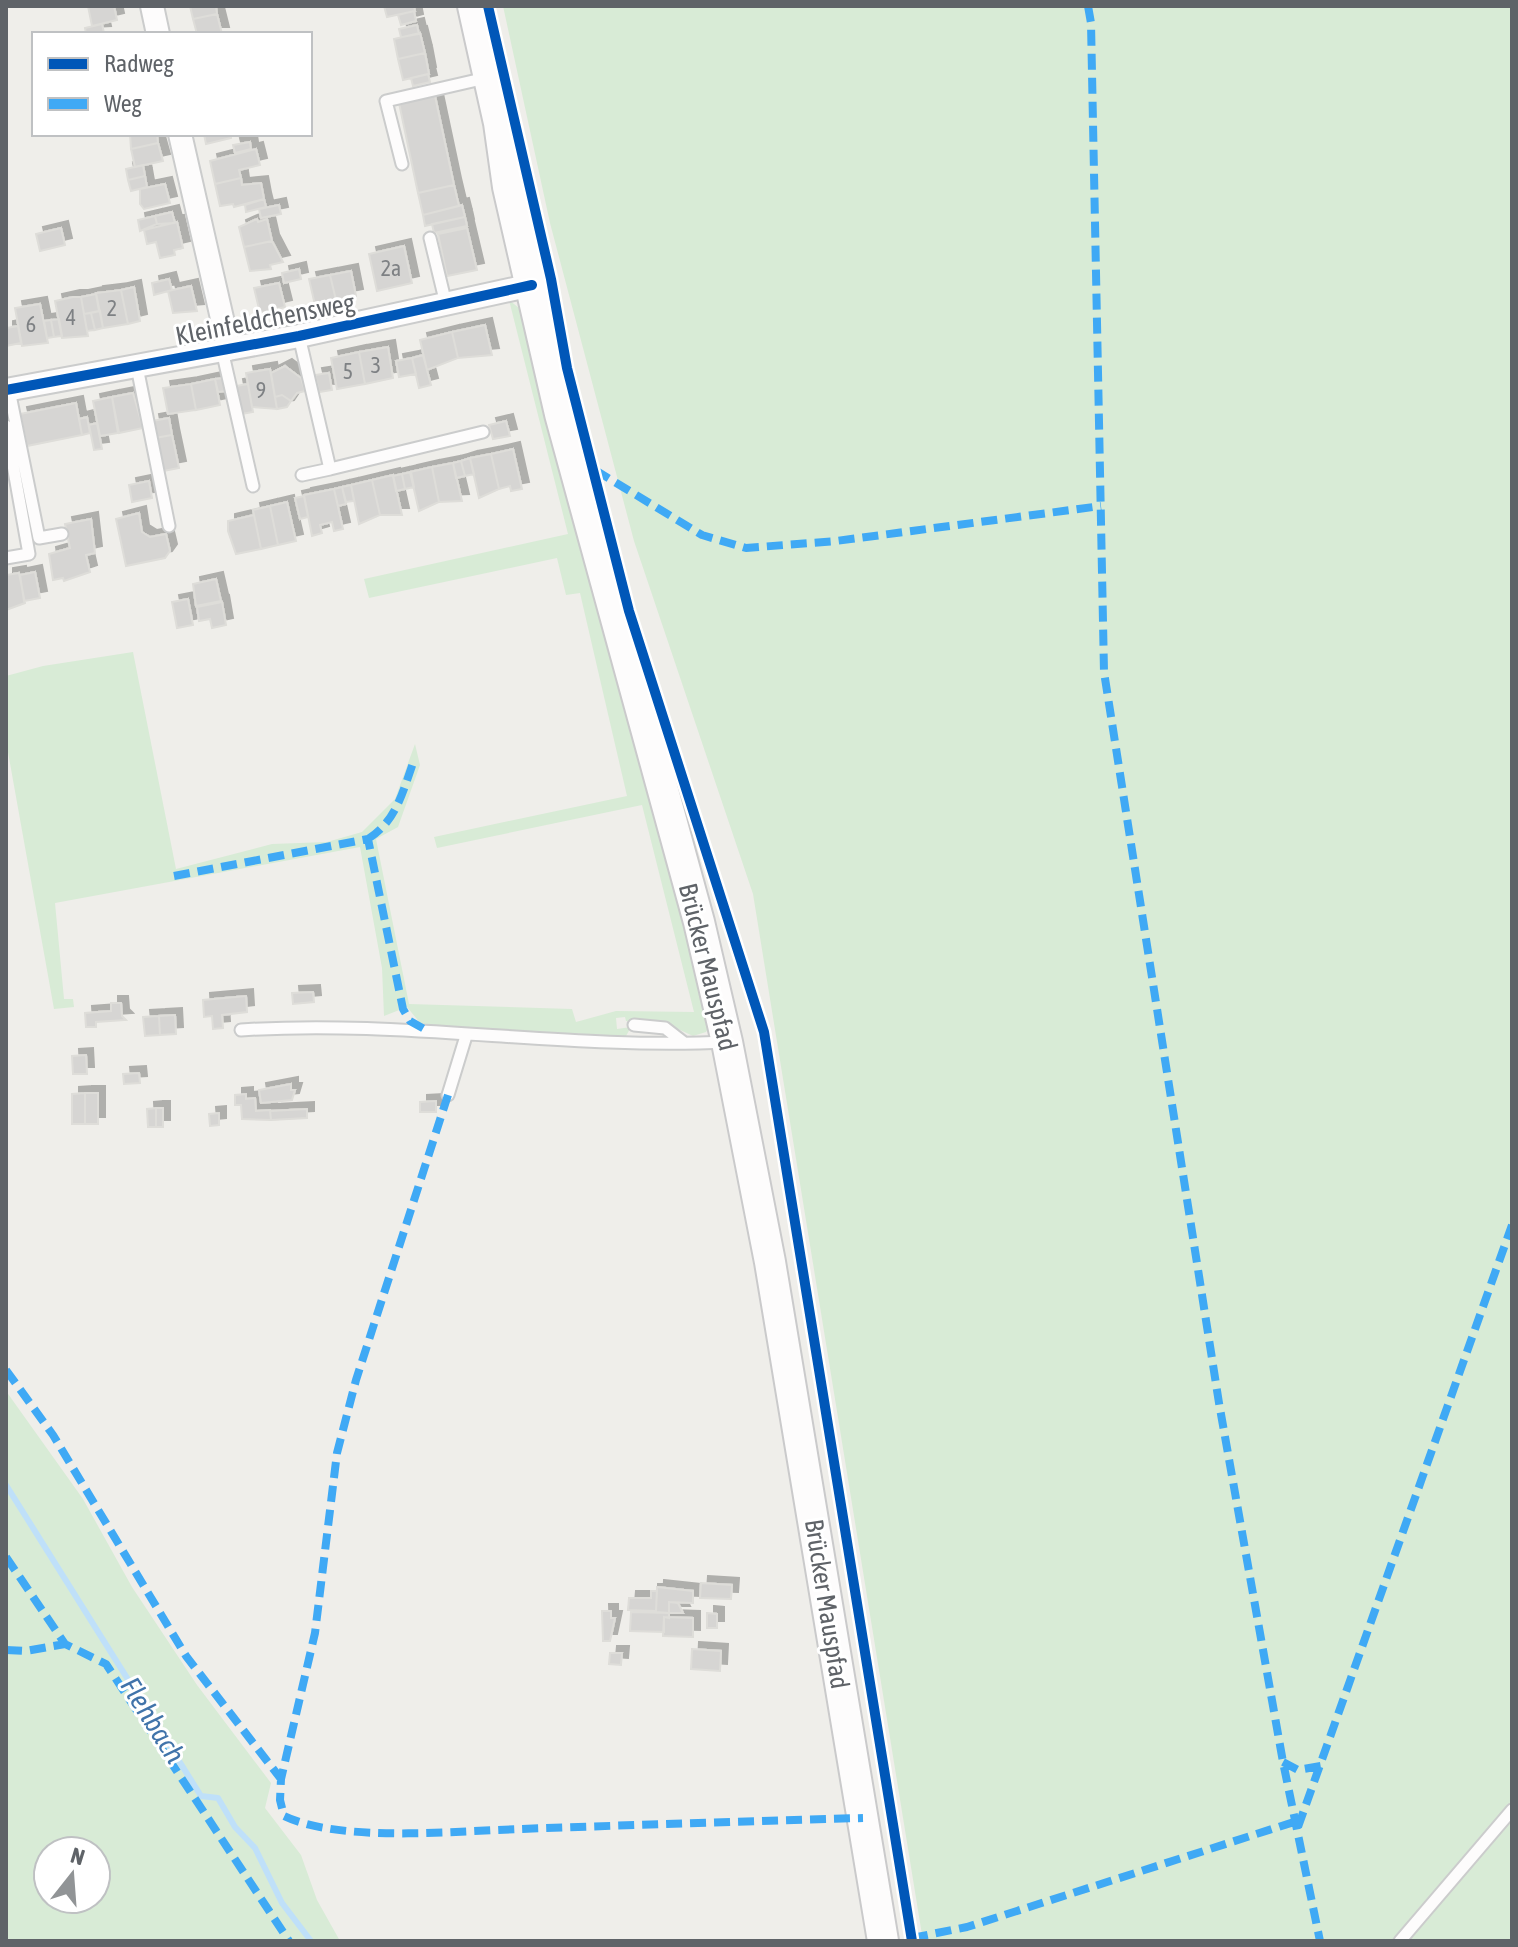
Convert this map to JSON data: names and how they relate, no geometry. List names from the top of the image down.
{
  "streets": {
    "main road": ["Brücker Mauspfad"],
    "street": ["Kleinfeldchensweg"]
  },
  "crossings": [
    ["Kleinfeldchensweg", "Brücker Mauspfad"]
  ],
  "water": ["Flehbach"],
  "house_numbers": [
    "2a",
    "2",
    "4",
    "6",
    "3",
    "5",
    "9"
  ],
  "legend": ["Radweg", "Weg"],
  "north": "top"
}
